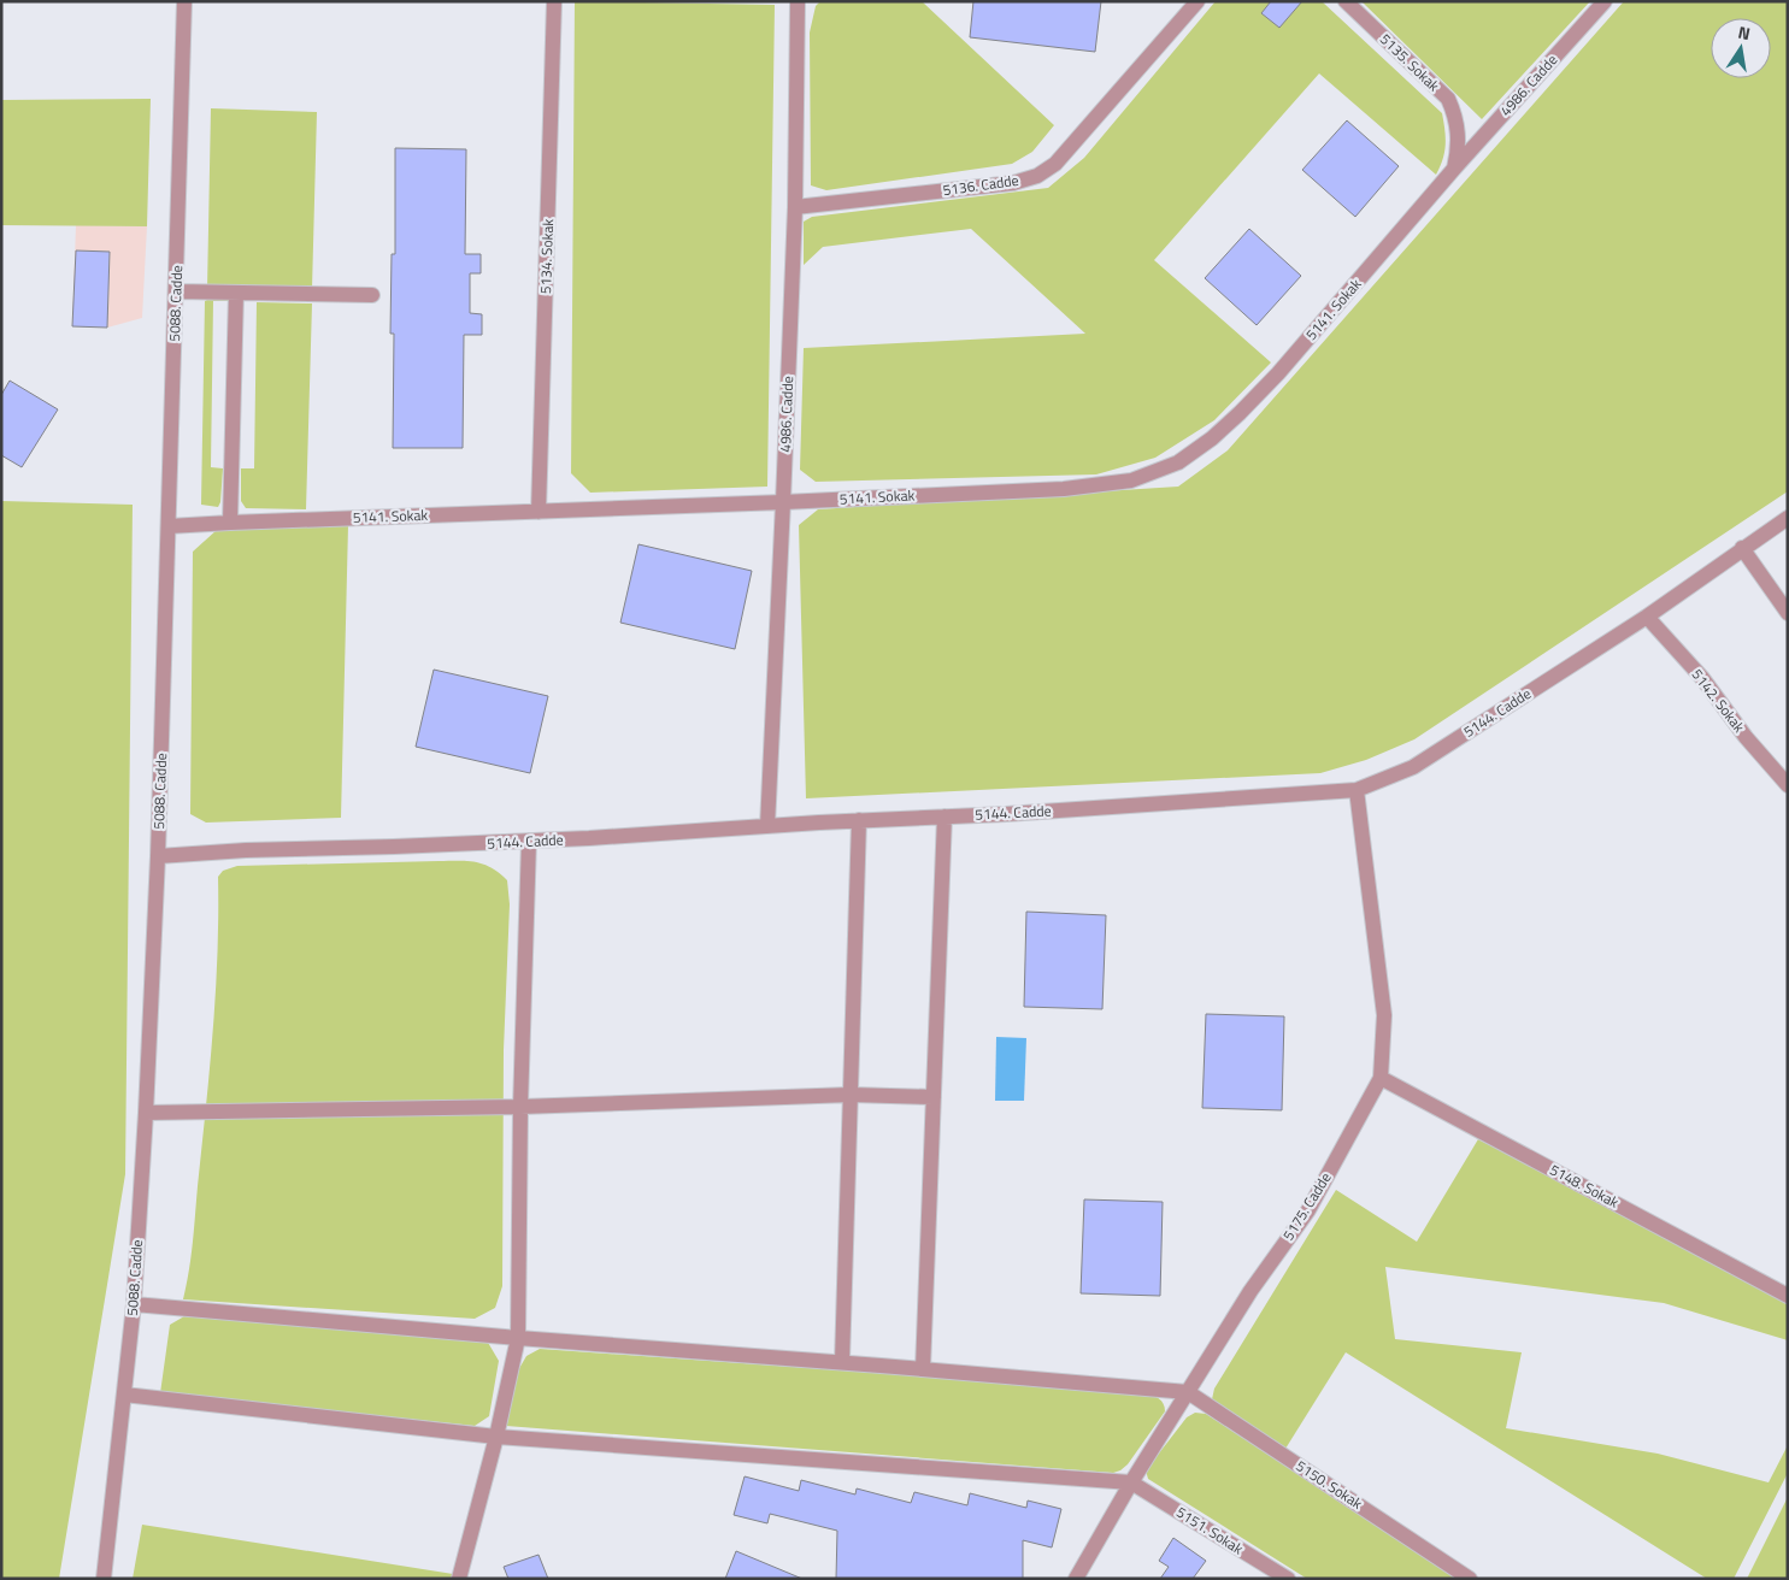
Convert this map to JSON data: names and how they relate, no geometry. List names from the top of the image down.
{
  "streets": {
    "street": [
      "5135. Sokak",
      "4986. Cadde",
      "5136. Cadde",
      "5134. Sokak",
      "5088. Cadde",
      "5141. Sokak",
      "5142. Sokak",
      "5144. Cadde",
      "5148. Sokak",
      "5175. Cadde",
      "5150. Sokak",
      "5151. Sokak"
    ]
  },
  "crossings": [
    ["5135. Sokak", "4986. Cadde"],
    ["5135. Sokak", "5141. Sokak"],
    ["4986. Cadde", "5136. Cadde"],
    ["4986. Cadde", "5141. Sokak"],
    ["4986. Cadde", "5144. Cadde"],
    ["5134. Sokak", "5141. Sokak"],
    ["5088. Cadde", "5141. Sokak"],
    ["5088. Cadde", "5144. Cadde"],
    ["5142. Sokak", "5144. Cadde"],
    ["5144. Cadde", "5175. Cadde"],
    ["5148. Sokak", "5175. Cadde"],
    ["5175. Cadde", "5150. Sokak"],
    ["5175. Cadde", "5151. Sokak"]
  ],
  "north": "top"
}
